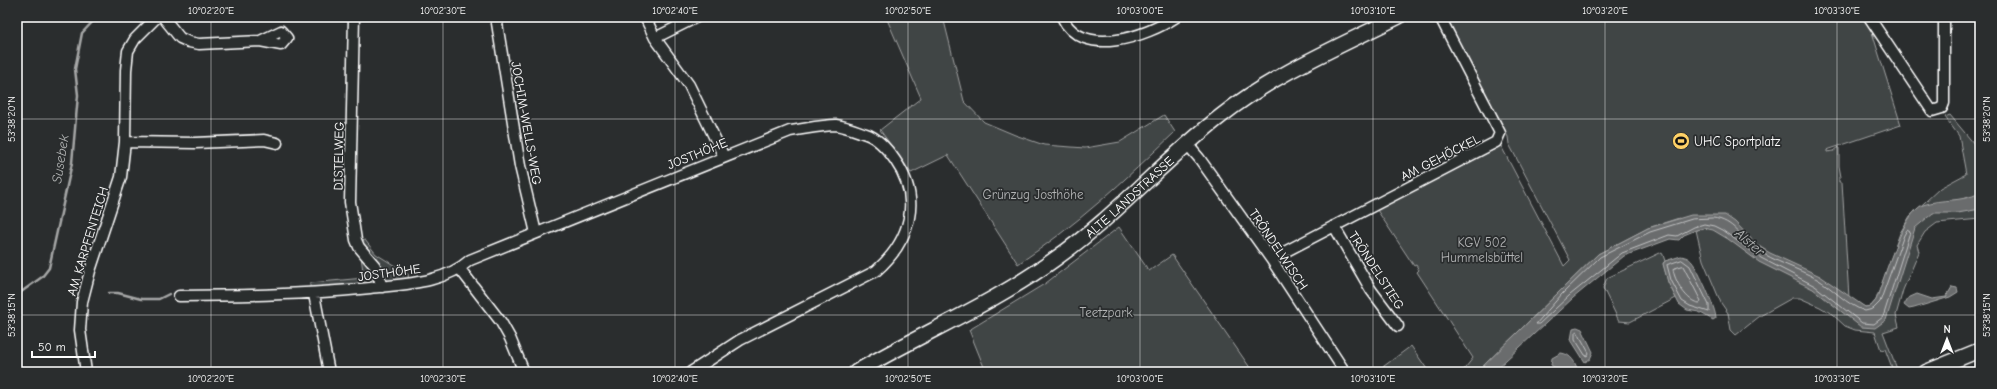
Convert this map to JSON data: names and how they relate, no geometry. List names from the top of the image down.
{
  "streets": {
    "main road": ["ALTE LANDSTRASSE"],
    "street": [
      "JOCHIM-WELLS-WEG",
      "JOSTHÖHE",
      "DISTELWEG",
      "AM GEHÖCKEL",
      "AM KARPFENTEICH",
      "TRÖNDELWISCH",
      "TRÖNDELSTIEG"
    ]
  },
  "crossings": [
    ["JOCHIM-WELLS-WEG", "JOSTHÖHE"],
    ["JOSTHÖHE", "DISTELWEG"],
    ["AM GEHÖCKEL", "TRÖNDELWISCH"],
    ["AM GEHÖCKEL", "TRÖNDELSTIEG"],
    ["ALTE LANDSTRASSE", "TRÖNDELWISCH"]
  ],
  "water": ["Susebek", "Alster"],
  "parks": ["Grünzug Josthöhe", "KGV 502 Hummelsbüttel", "Teetzpark"],
  "places": {
    "sports": ["UHC Sportplatz"]
  },
  "scale_bar": "50 m",
  "north": "top",
  "coordinates": [
    "10°02'20\"E",
    "10°02'30\"E",
    "10°02'40\"E",
    "10°02'50\"E",
    "10°03'00\"E",
    "10°03'10\"E",
    "10°03'20\"E",
    "10°03'30\"E",
    "53°38'20\"N",
    "53°38'15\"N"
  ]
}
